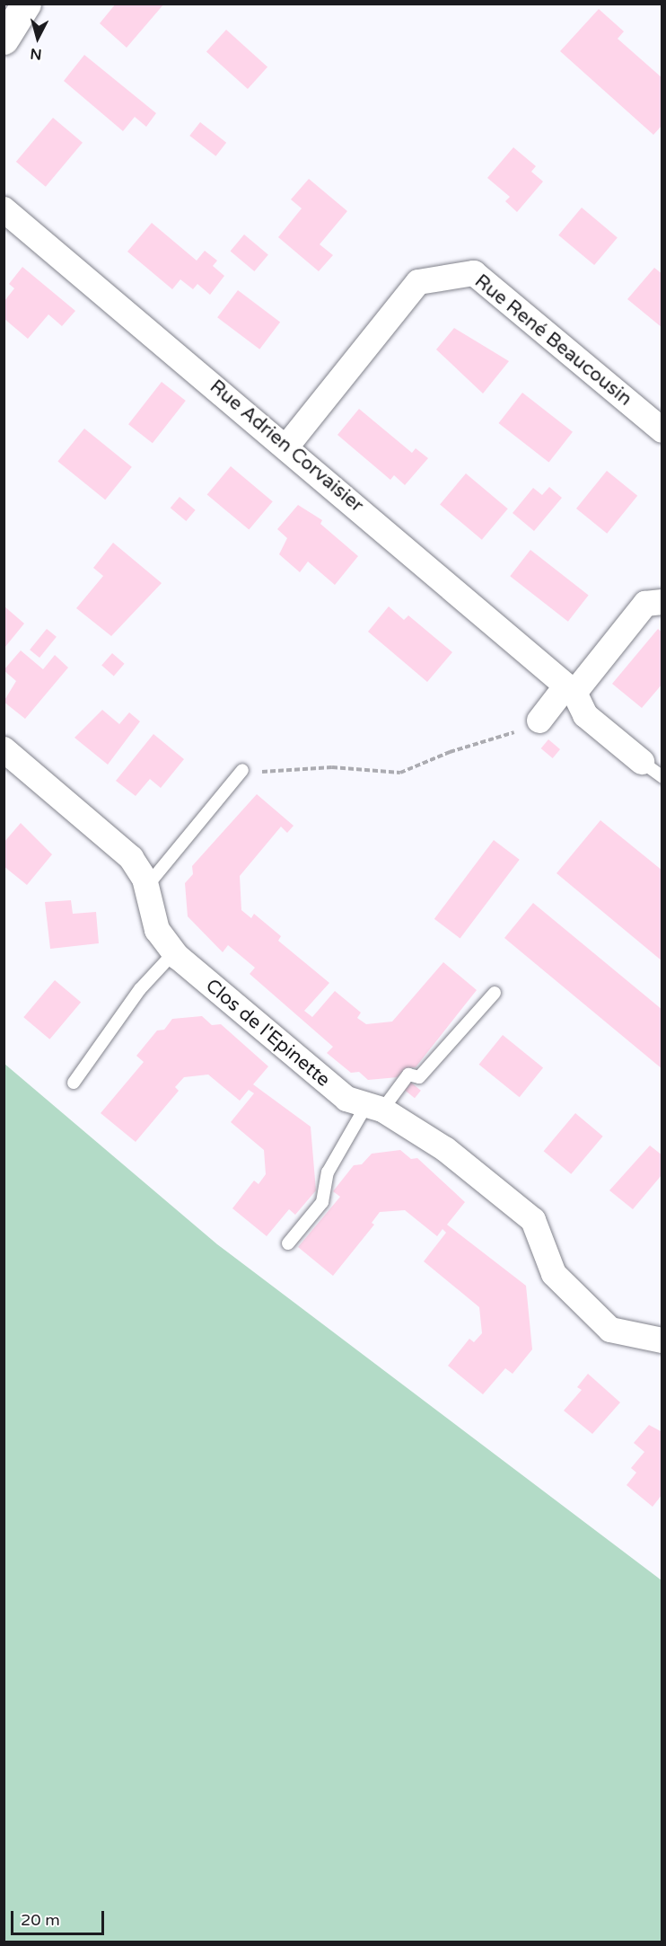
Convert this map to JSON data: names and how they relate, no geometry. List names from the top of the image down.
{
  "streets": {
    "street": ["Rue René Beaucousin", "Rue Adrien Corvaisier", "Clos de l'Epinette"]
  },
  "crossings": [
    ["Rue René Beaucousin", "Rue Adrien Corvaisier"]
  ],
  "scale_bar": "20 m",
  "north": "bottom"
}
